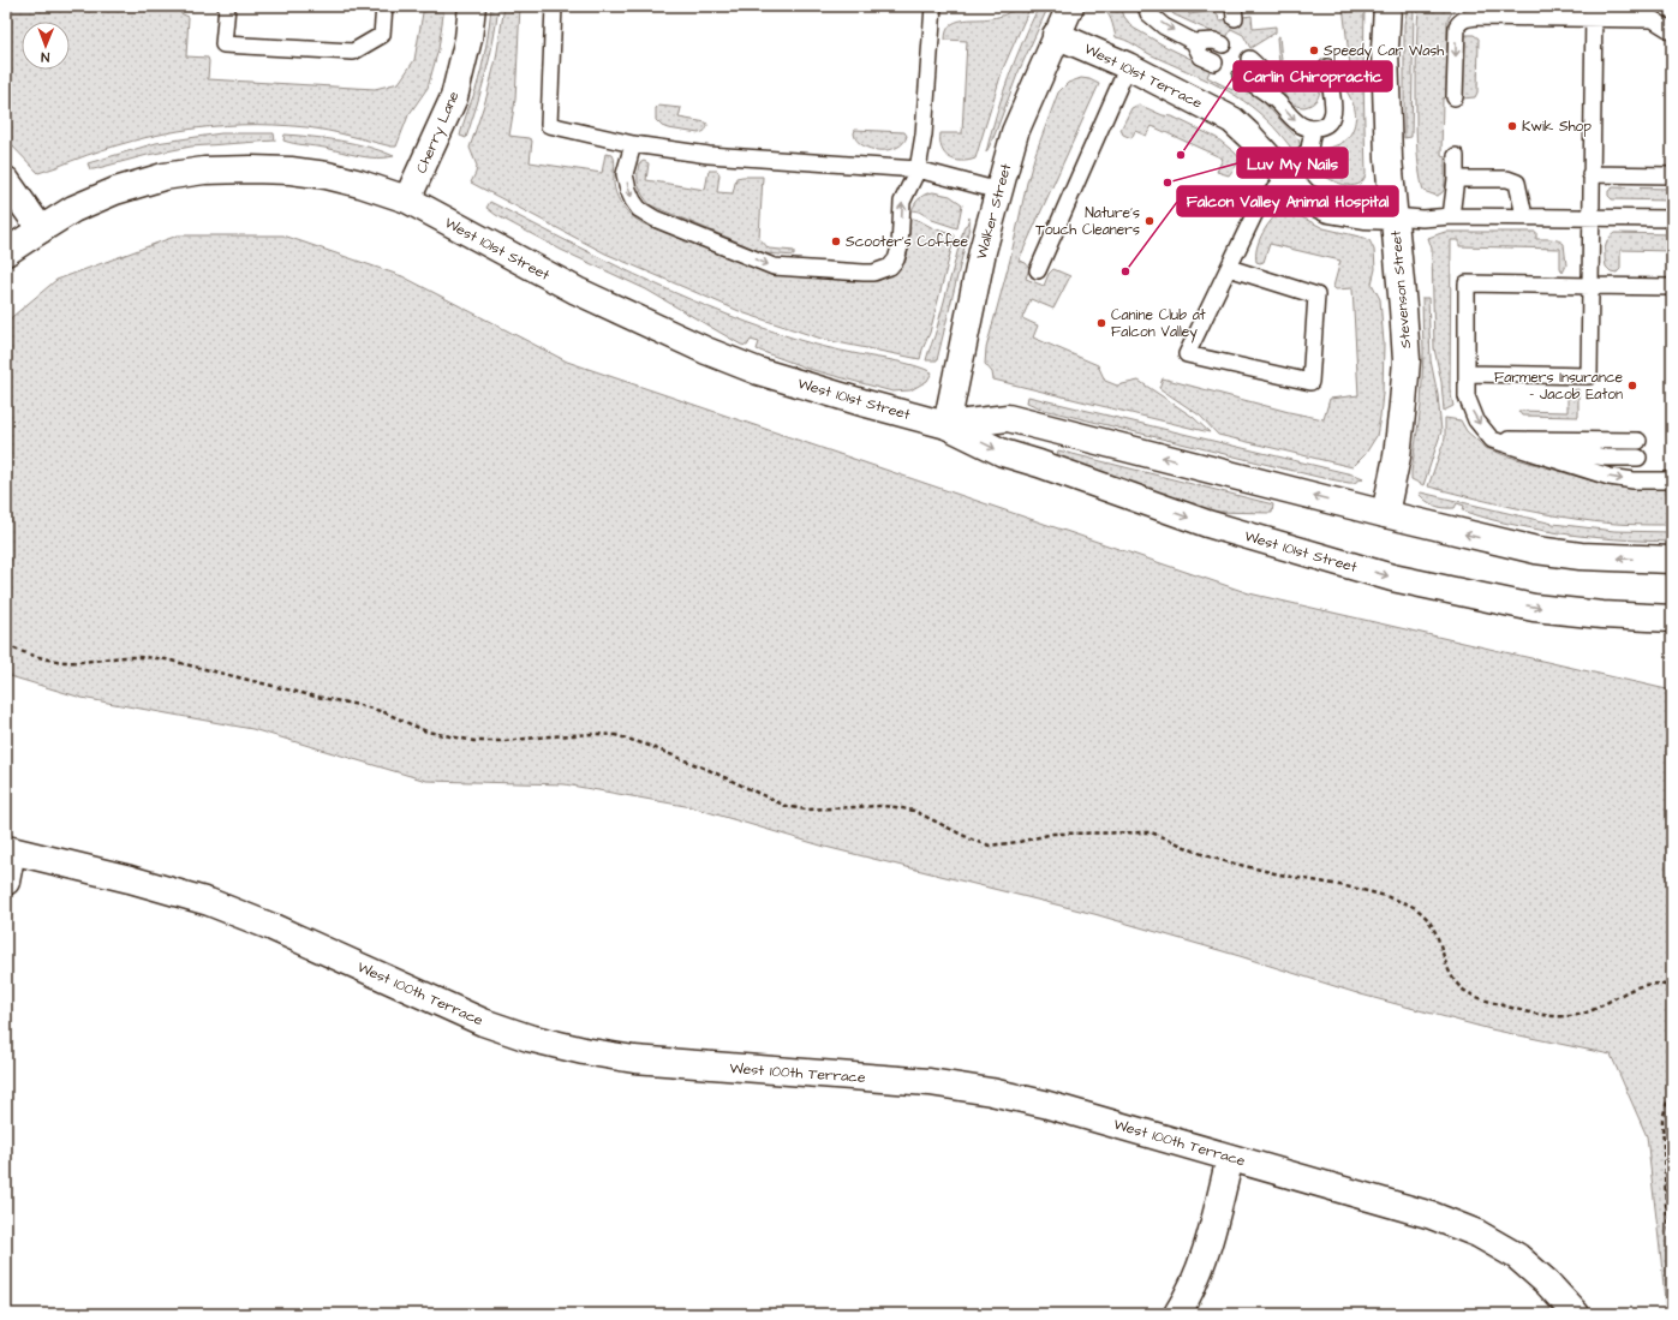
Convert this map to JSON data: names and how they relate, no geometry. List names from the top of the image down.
{
  "streets": {
    "street": [
      "West 101st Terrace",
      "Cherry Lane",
      "Walker Street",
      "West 101st Street",
      "Stevenson Street",
      "West 100th Terrace"
    ]
  },
  "crossings": [
    ["West 101st Terrace", "Walker Street"],
    ["West 101st Terrace", "Stevenson Street"],
    ["Cherry Lane", "West 101st Street"],
    ["Walker Street", "West 101st Street"],
    ["West 101st Street", "Stevenson Street"]
  ],
  "places": [
    "Speedy Car Wash",
    "Kwik Shop",
    "Carlin Chiropractic",
    "Luv My Nails",
    "Nature's Touch Cleaners",
    "Scooter's Coffee",
    "Falcon Valley Animal Hospital",
    "Canine Club at Falcon Valley",
    "Farmers Insurance - Jacob Eaton"
  ],
  "north": "bottom"
}
